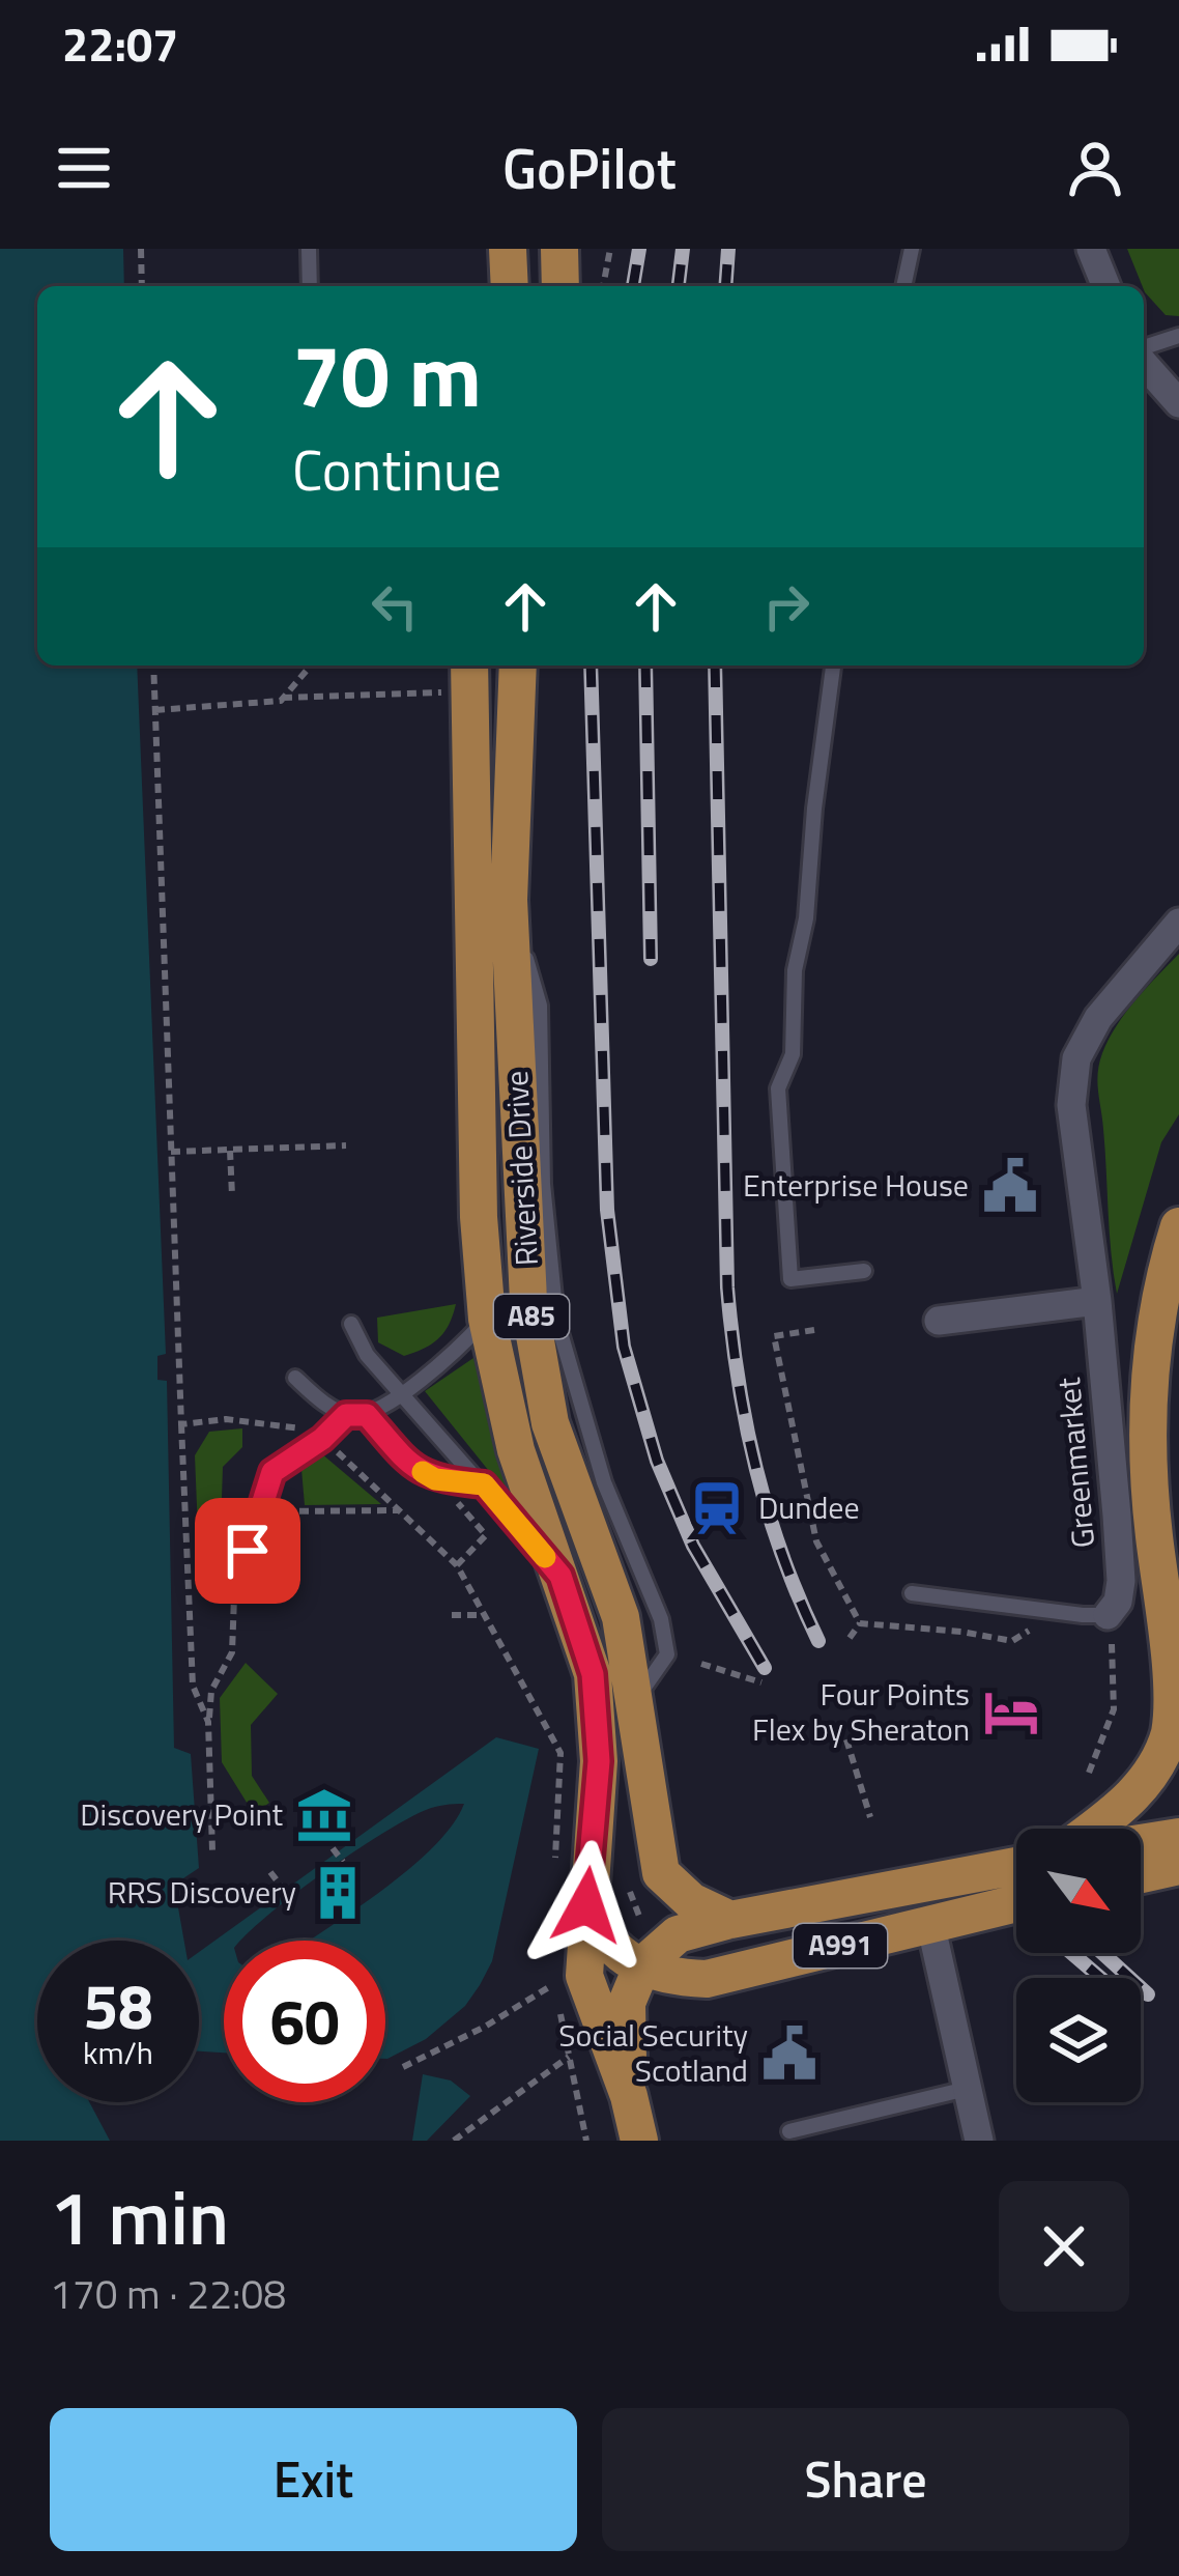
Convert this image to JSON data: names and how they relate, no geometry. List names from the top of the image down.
{
  "streets": {
    "main road": ["Riverside Drive", "A85", "A991"],
    "street": ["Greenmarket"]
  },
  "crossings": [
    ["Riverside Drive", "A991"]
  ],
  "places": {
    "public building": ["Enterprise House", "Social Security Scotland"],
    "station": ["Dundee"],
    "hotel": ["Four Points Flex by Sheraton"],
    "museum": ["Discovery Point"],
    "building": ["RRS Discovery"]
  },
  "north": "bottom right",
  "page": {
    "status": "22:07",
    "header": "GoPilot",
    "turn": ["70 m", "Continue"],
    "speed": "58 km/h",
    "limit": "60",
    "heading": ["1 min", "170 m · 22:08"],
    "buttons": ["Exit", "Share"]
  }
}
